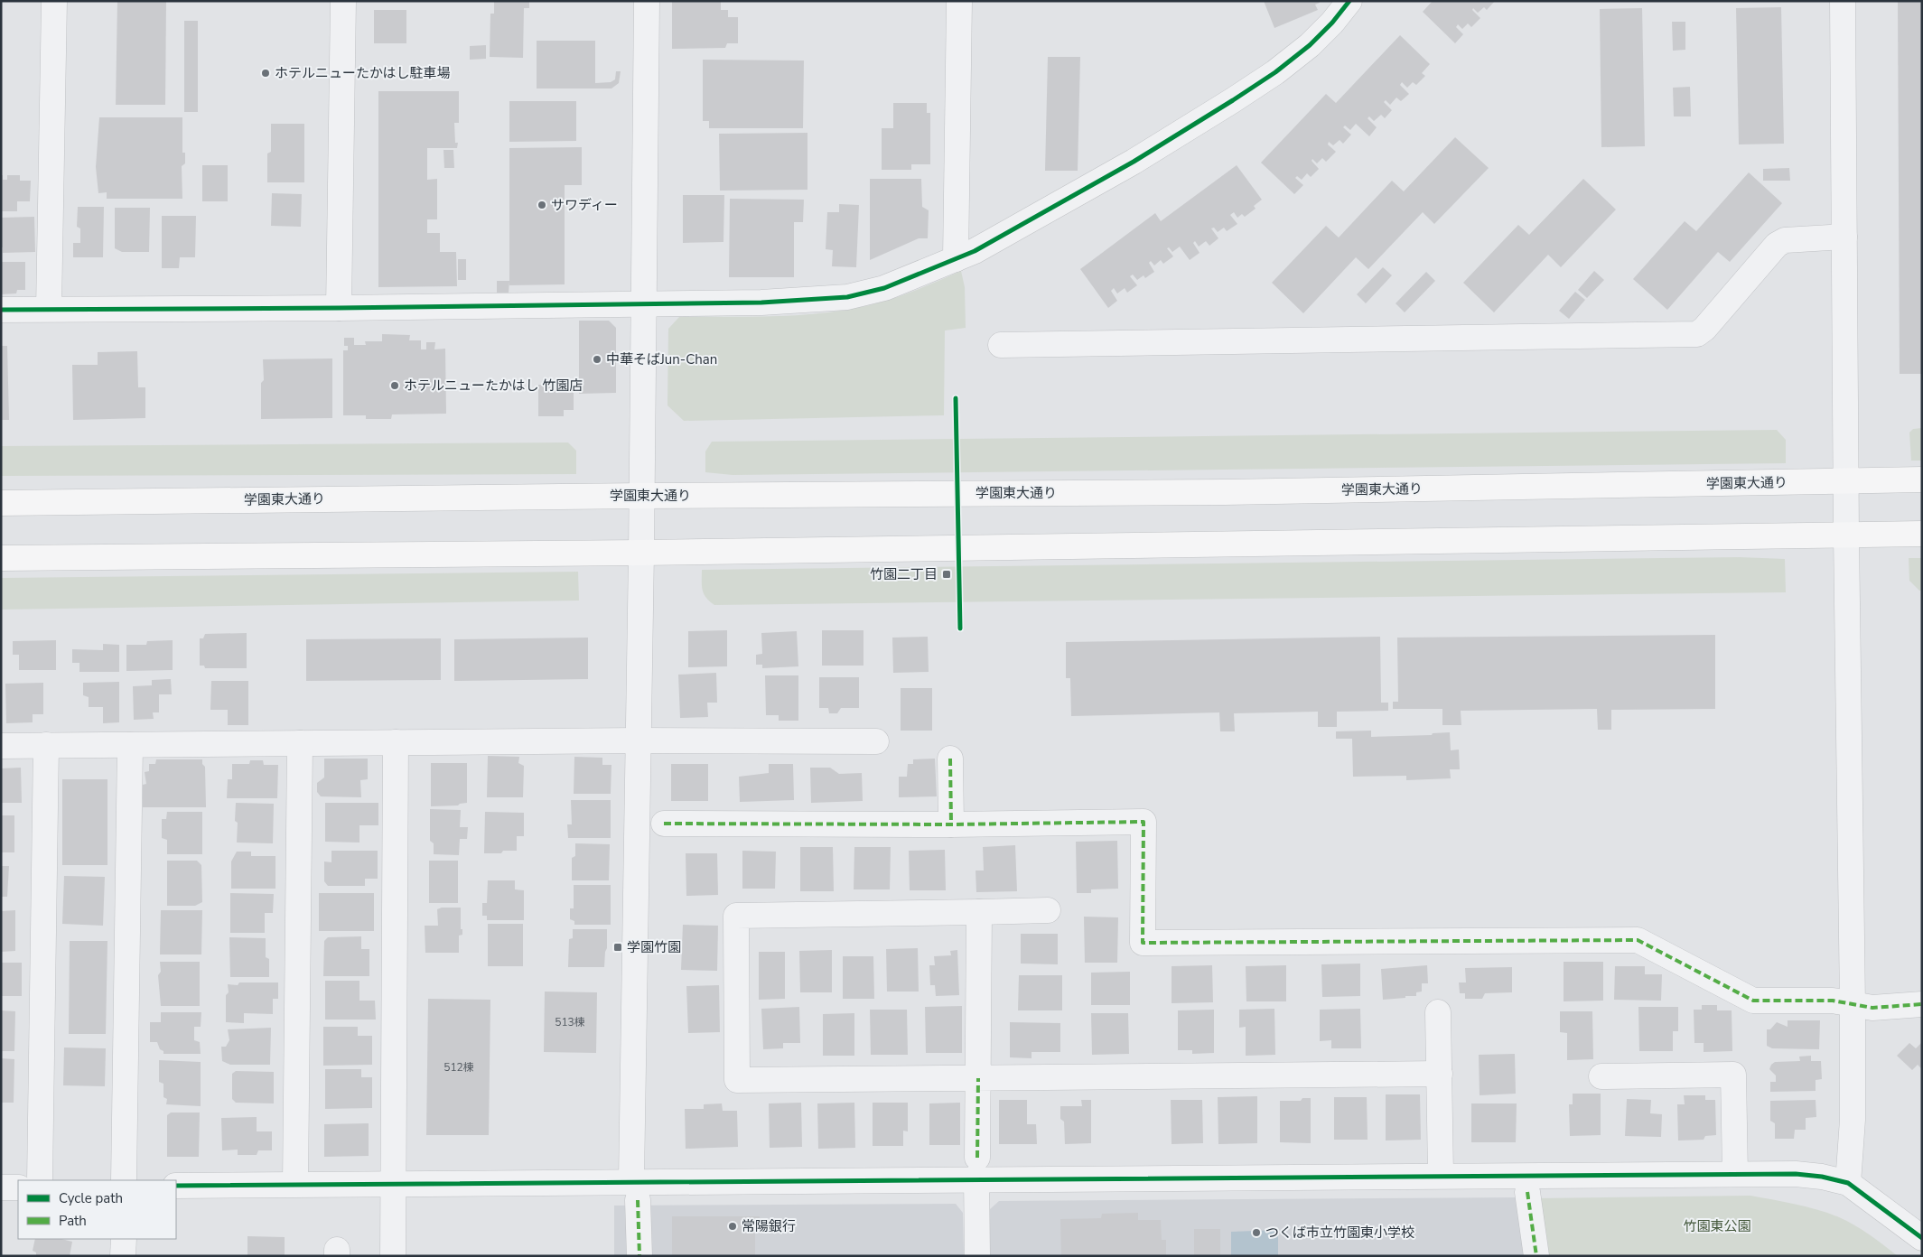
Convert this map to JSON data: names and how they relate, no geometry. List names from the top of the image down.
{
  "streets": {
    "main road": ["学園東大通り"]
  },
  "parks": ["竹園東公園"],
  "places": {
    "other": [
      "ホテルニューたかはし駐車場",
      "サワディー",
      "中華そばJun-Chan",
      "ホテルニューたかはし 竹園店",
      "常陽銀行",
      "つくば市立竹園東小学校"
    ],
    "transit": ["竹園二丁目", "学園竹園"]
  },
  "house_numbers": ["513棟", "512棟"],
  "legend": ["Cycle path", "Path"]
}
